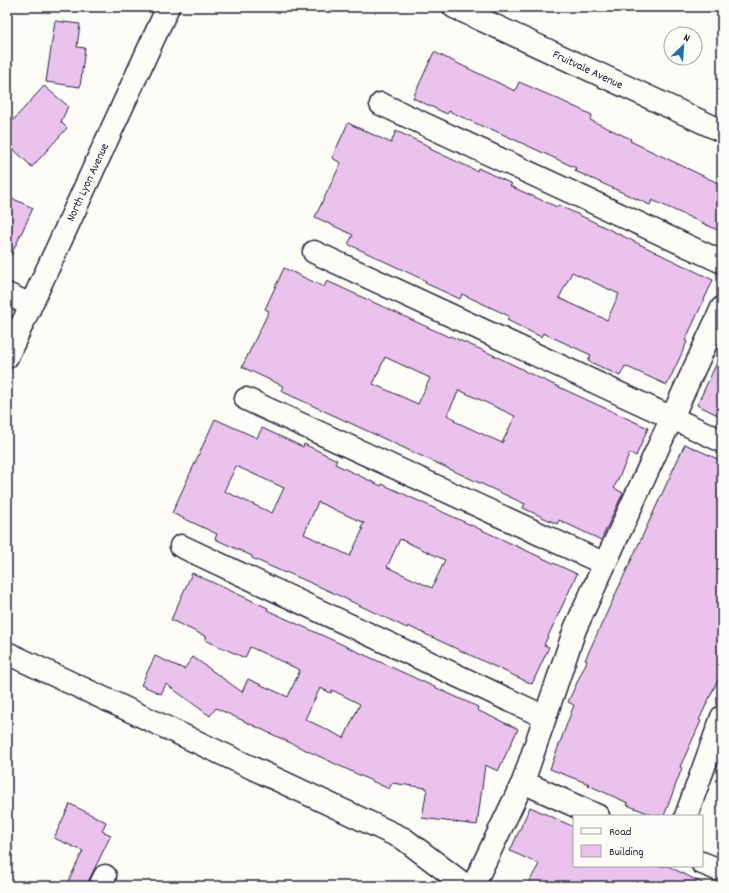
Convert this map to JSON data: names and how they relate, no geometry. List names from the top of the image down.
{
  "streets": {
    "street": ["Fruitvale Avenue", "North Lyon Avenue"]
  },
  "legend": ["Road", "Building"],
  "north": "top right"
}
